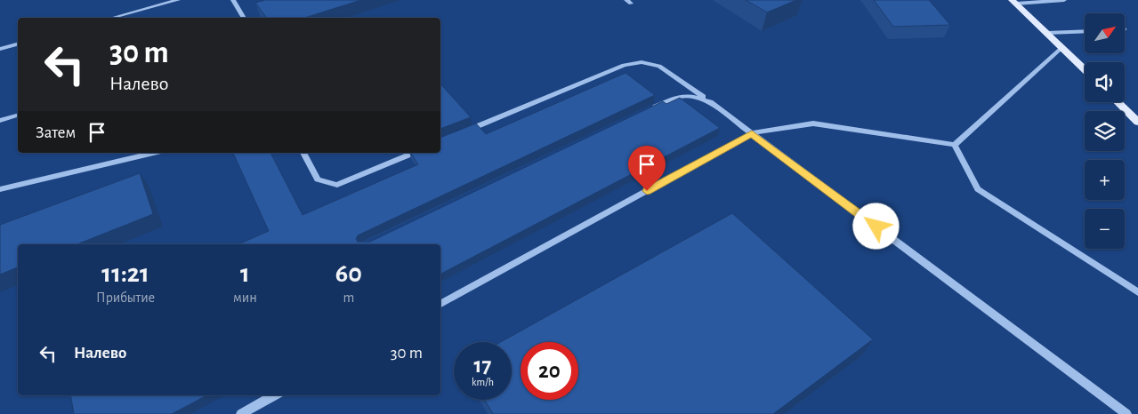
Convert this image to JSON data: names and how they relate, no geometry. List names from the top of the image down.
{
  "north": "top right",
  "page": {
    "map_buttons": ["+", "−"],
    "turn": ["30 m", "Налево"],
    "then": "Затем",
    "eta": [
      "11:21",
      "Прибытие",
      "1",
      "мин",
      "60",
      "m"
    ],
    "list": [
      {
        "name": "Налево",
        "value": "30 m"
      }
    ],
    "speed": "17 km/h",
    "limit": "20"
  }
}
